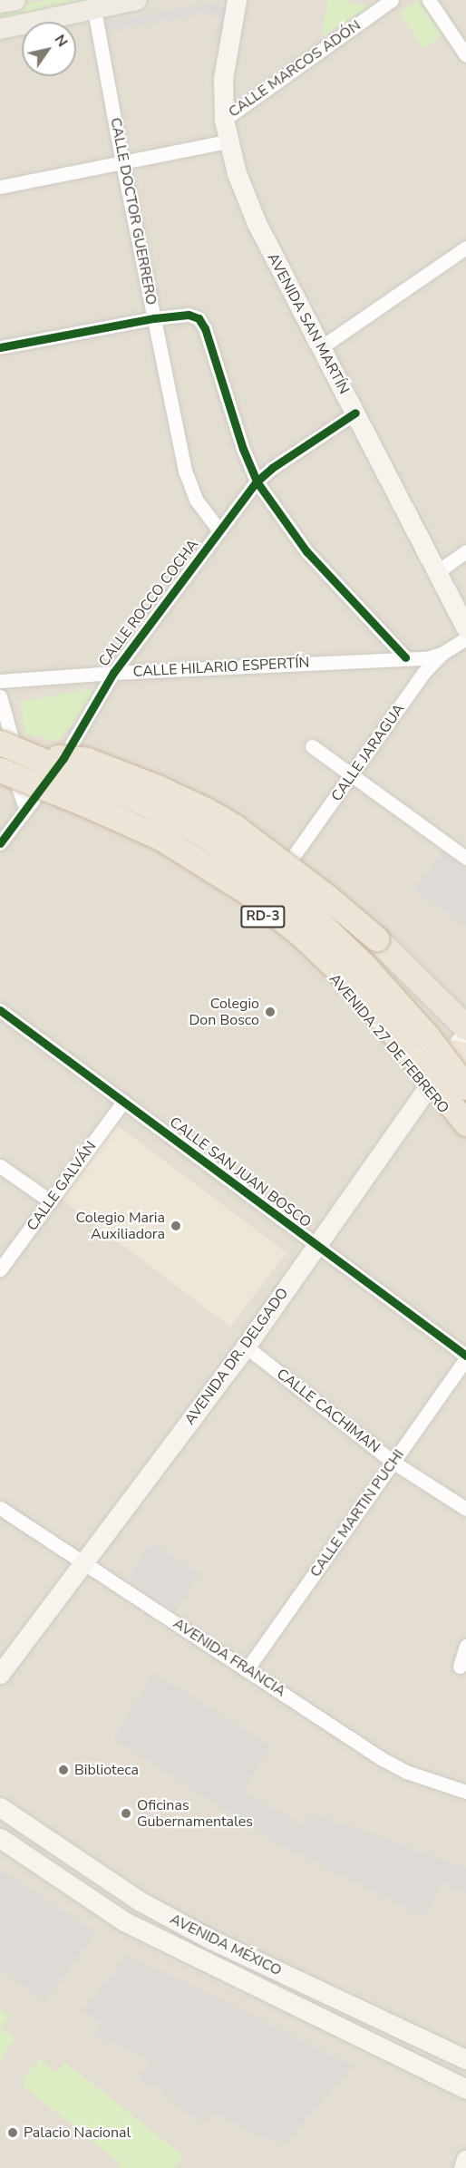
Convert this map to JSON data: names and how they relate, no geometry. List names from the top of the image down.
{
  "streets": {
    "highway": ["RD-3"],
    "main road": [
      "AVENIDA SAN MARTÍN",
      "AVENIDA 27 DE FEBRERO",
      "AVENIDA DR. DELGADO",
      "AVENIDA MÉXICO"
    ],
    "street": [
      "CALLE MARCOS ADÓN",
      "CALLE DOCTOR GUERRERO",
      "CALLE ROCCO COCHA",
      "CALLE HILARIO ESPERTÍN",
      "CALLE JARAGUA",
      "CALLE SAN JUAN BOSCO",
      "CALLE GALVÁN",
      "CALLE CACHIMAN",
      "CALLE MARTIN PUCHI",
      "AVENIDA FRANCIA"
    ]
  },
  "crossings": [
    ["CALLE MARCOS ADÓN", "AVENIDA SAN MARTÍN"],
    ["CALLE DOCTOR GUERRERO", "CALLE ROCCO COCHA"],
    ["AVENIDA SAN MARTÍN", "CALLE ROCCO COCHA"],
    ["CALLE ROCCO COCHA", "CALLE HILARIO ESPERTÍN"],
    ["CALLE ROCCO COCHA", "RD-3"],
    ["CALLE ROCCO COCHA", "AVENIDA 27 DE FEBRERO"],
    ["CALLE HILARIO ESPERTÍN", "CALLE JARAGUA"],
    ["CALLE JARAGUA", "RD-3"],
    ["RD-3", "AVENIDA 27 DE FEBRERO"],
    ["RD-3", "AVENIDA DR. DELGADO"],
    ["AVENIDA 27 DE FEBRERO", "AVENIDA DR. DELGADO"],
    ["CALLE SAN JUAN BOSCO", "CALLE GALVÁN"],
    ["CALLE SAN JUAN BOSCO", "AVENIDA DR. DELGADO"],
    ["CALLE SAN JUAN BOSCO", "CALLE MARTIN PUCHI"],
    ["AVENIDA DR. DELGADO", "CALLE CACHIMAN"],
    ["AVENIDA DR. DELGADO", "AVENIDA FRANCIA"],
    ["CALLE CACHIMAN", "CALLE MARTIN PUCHI"],
    ["CALLE MARTIN PUCHI", "AVENIDA FRANCIA"]
  ],
  "places": [
    "Colegio Don Bosco",
    "Colegio Maria Auxiliadora",
    "Biblioteca",
    "Oficinas Gubernamentales",
    "Palacio Nacional"
  ],
  "north": "top right"
}
